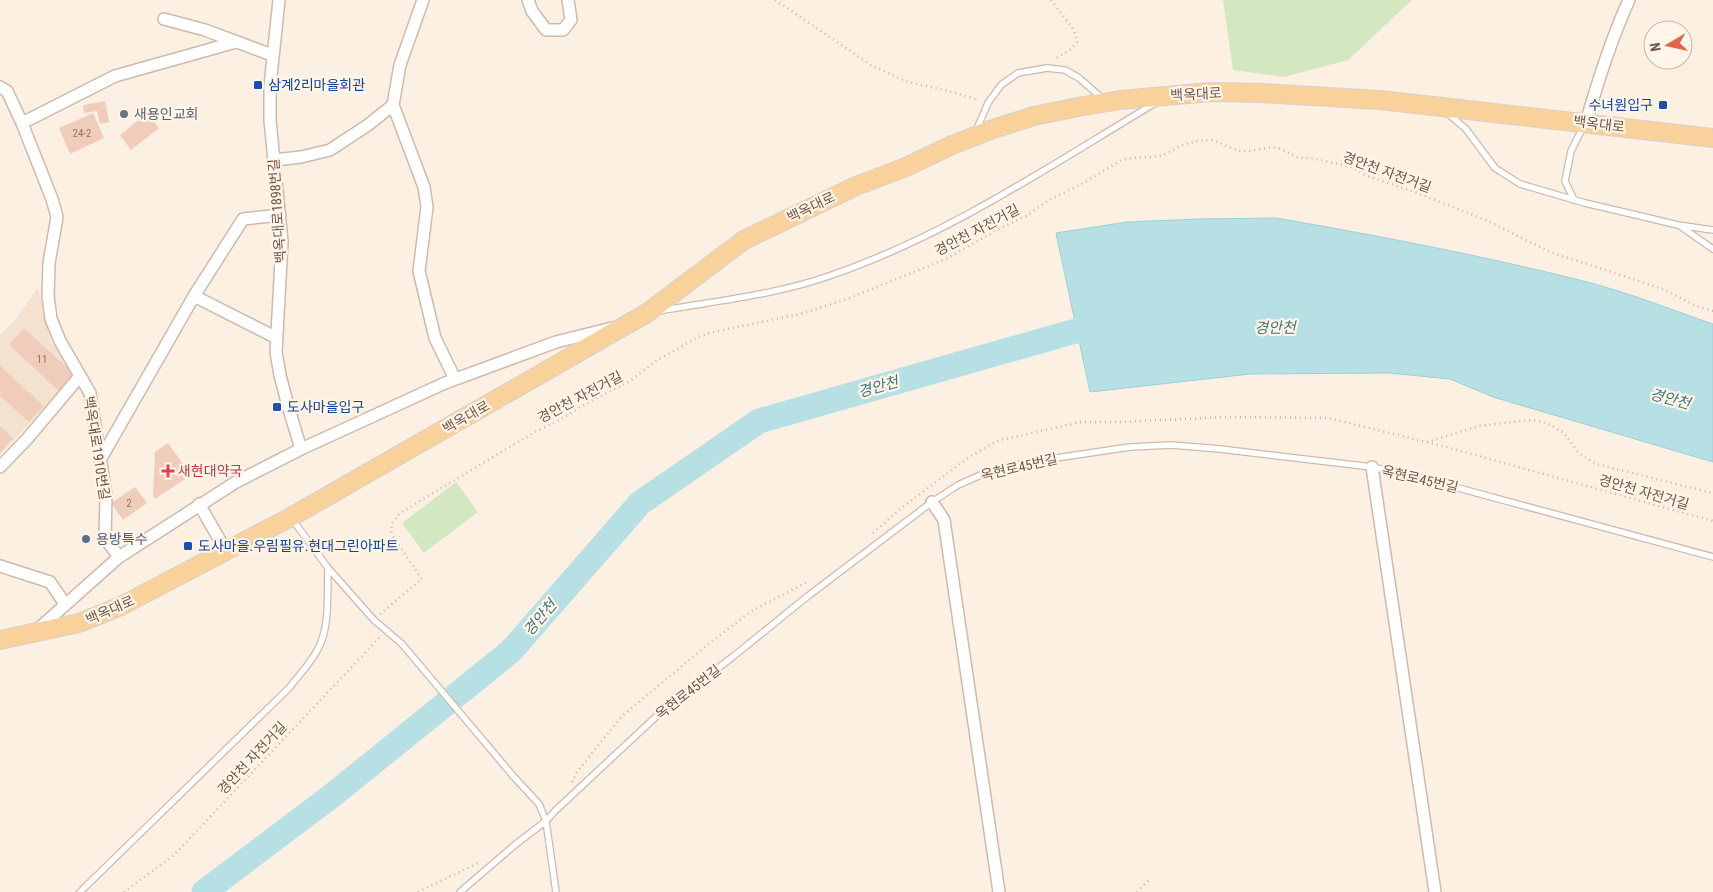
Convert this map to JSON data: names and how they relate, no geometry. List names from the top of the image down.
{
  "streets": {
    "main road": ["백옥대로"],
    "street": ["백옥대로1898번길", "백옥대로1910번길"],
    "lane": ["옥현로45번길"],
    "path": ["경안천 자전거길"]
  },
  "water": ["경안천"],
  "places": {
    "transit": [
      "삼계2리마을회관",
      "수녀원입구",
      "도사마을입구",
      "도사마을.우림필유.현대그린아파트"
    ],
    "other": ["새용인교회", "용방특수"],
    "health": ["새현대약국"]
  },
  "house_numbers": ["24-2", "11", "2"],
  "north": "left"
}
